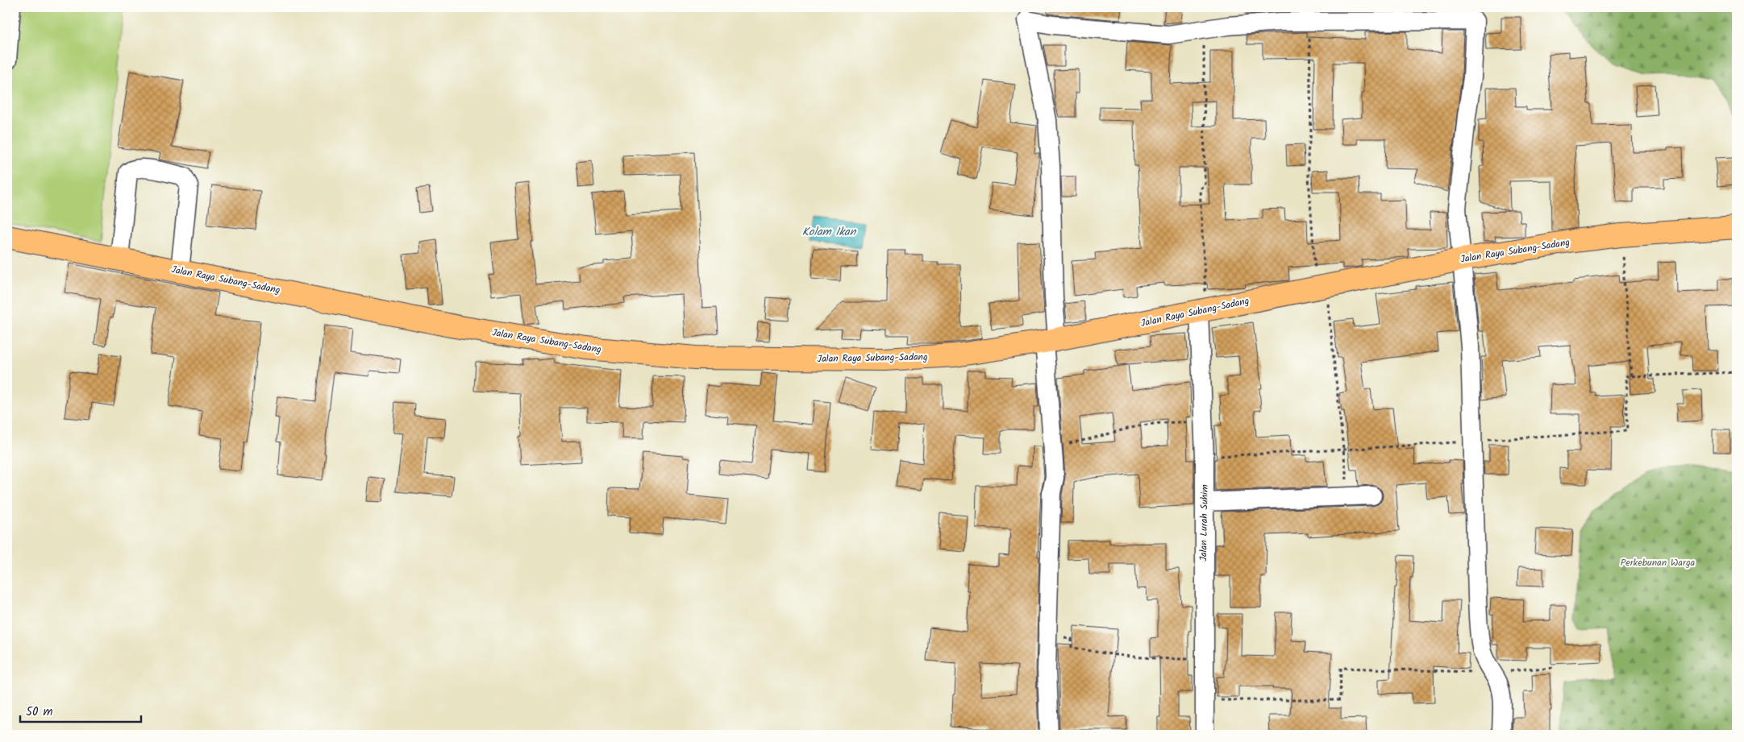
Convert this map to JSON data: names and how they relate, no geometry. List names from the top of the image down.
{
  "streets": {
    "main road": ["Jalan Raya Subang-Sadang"],
    "street": ["Jalan Lurah Suhim"]
  },
  "crossings": [
    ["Jalan Raya Subang-Sadang", "Jalan Lurah Suhim"]
  ],
  "water": ["Kolam Ikan"],
  "parks": ["Perkebunan Warga"],
  "scale_bar": "50 m"
}
